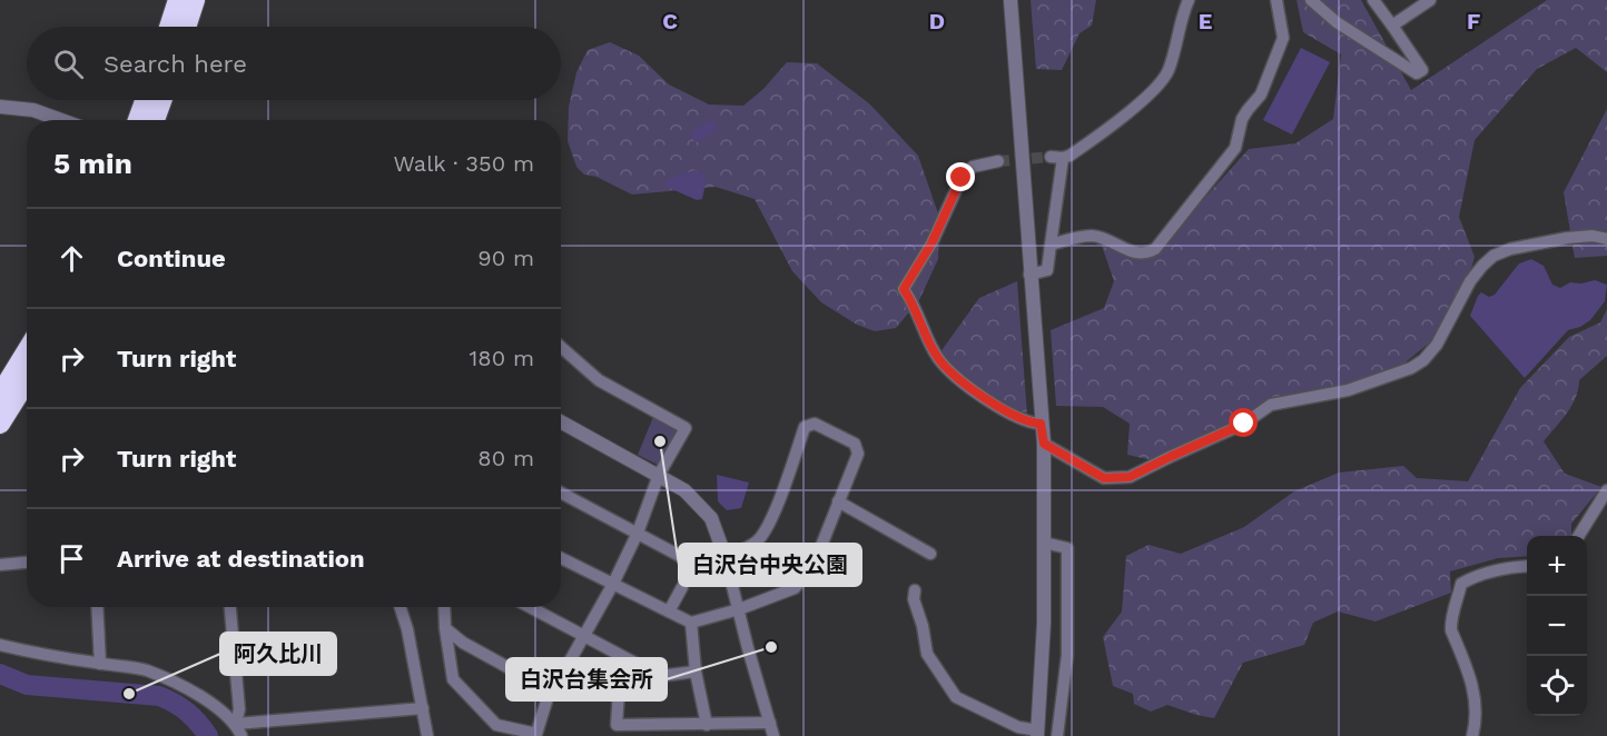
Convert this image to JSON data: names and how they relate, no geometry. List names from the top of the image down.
{
  "places": ["白沢台中央公園", "白沢台集会所", "阿久比川"],
  "page": {
    "search": "Search here",
    "heading": ["5 min", "Walk · 350 m"],
    "list": [
      ["Continue", "90 m"],
      ["Turn right", "180 m"],
      ["Turn right", "80 m"],
      "Arrive at destination"
    ],
    "map_buttons": ["+", "−"]
  },
  "grid": {
    "columns": [
      "C",
      "D",
      "E",
      "F"
    ]
  }
}
